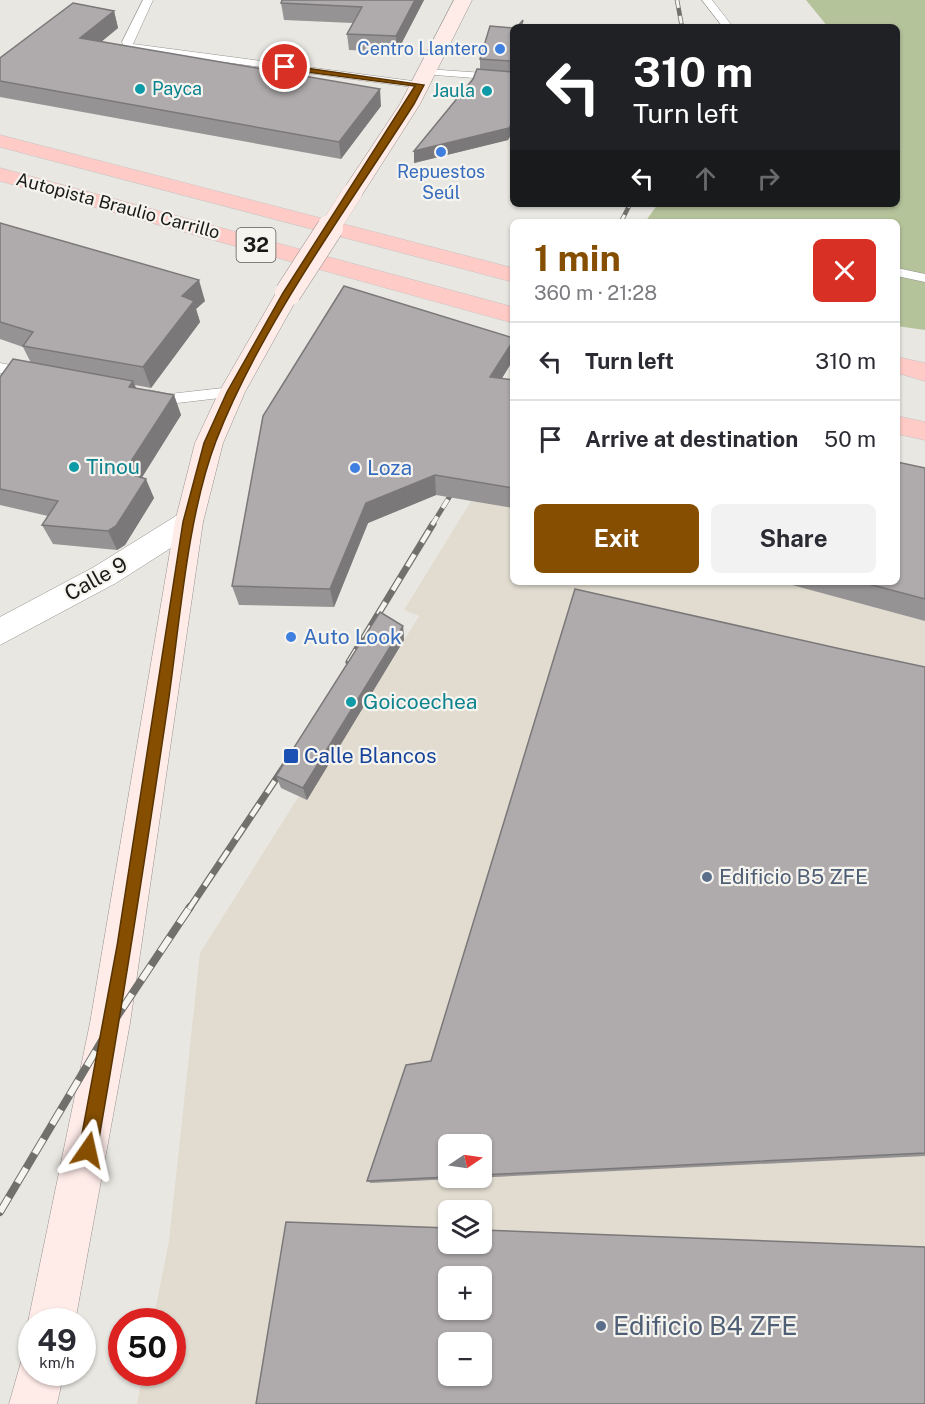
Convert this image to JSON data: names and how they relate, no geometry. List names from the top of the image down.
{
  "streets": {
    "highway": ["Autopista Braulio Carrillo", "32"],
    "street": ["Calle 9"]
  },
  "places": {
    "other": [
      "Centro Llantero",
      "Payca",
      "Jaula",
      "Repuestos Seúl",
      "Tinou",
      "Loza",
      "Auto Look",
      "Goicoechea",
      "Edificio B5 ZFE",
      "Edificio B4 ZFE"
    ],
    "transit": ["Calle Blancos"]
  },
  "north": "right",
  "page": {
    "turn": ["310 m", "Turn left"],
    "heading": ["1 min", "360 m · 21:28"],
    "list": [
      {
        "name": "Turn left",
        "value": "310 m"
      },
      {
        "name": "Arrive at destination",
        "value": "50 m"
      }
    ],
    "buttons": ["Exit", "Share"],
    "map_buttons": ["+", "−"],
    "speed": "49 km/h",
    "limit": "50"
  }
}
